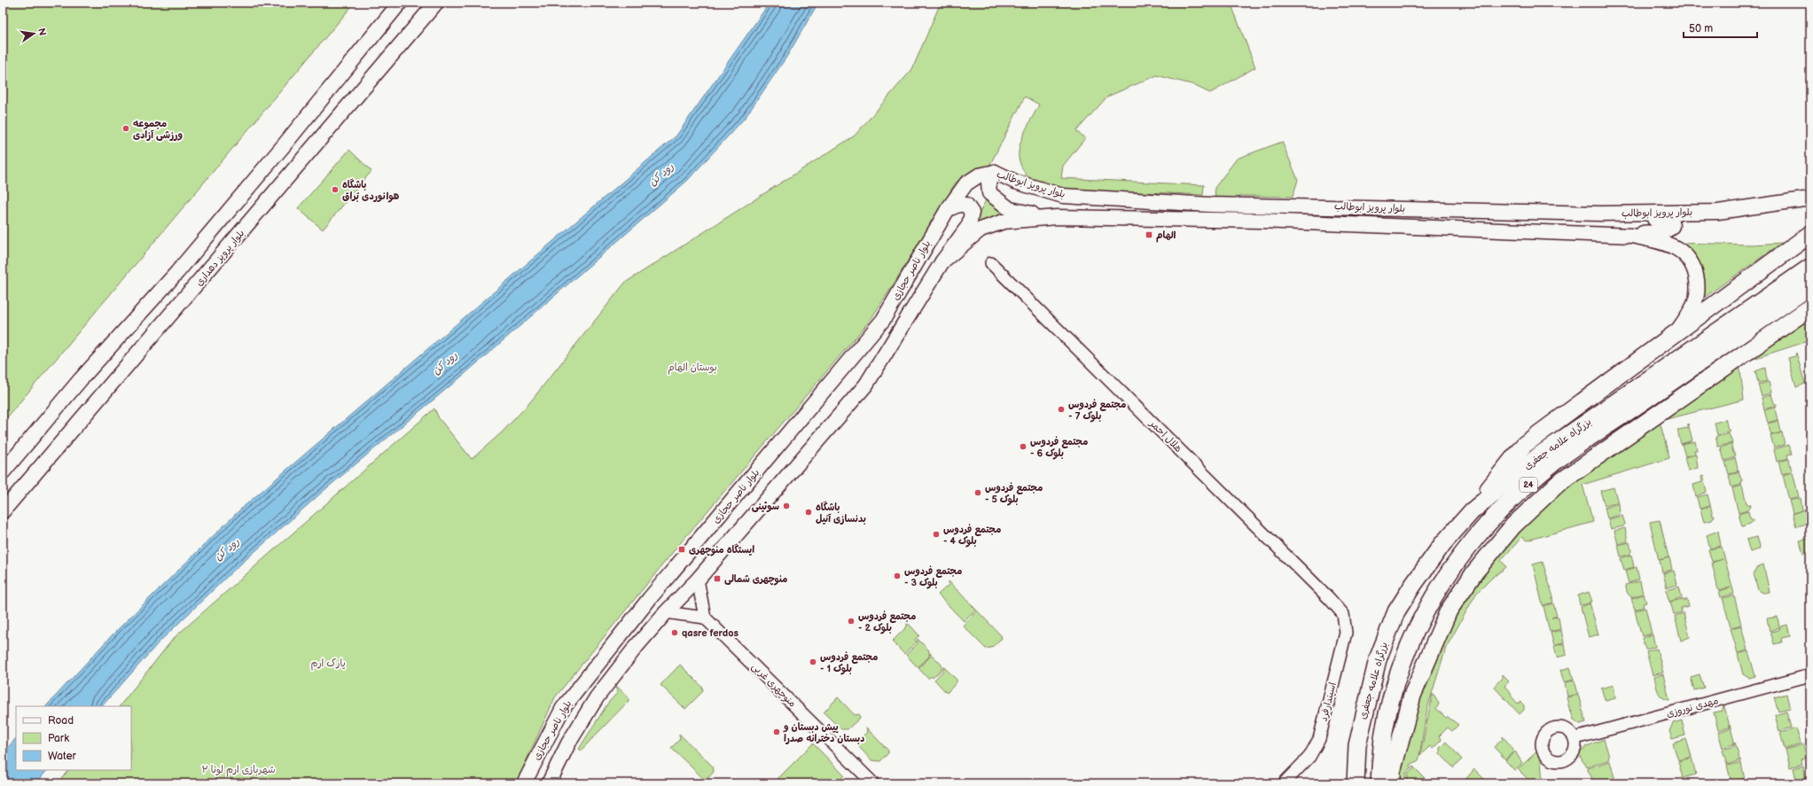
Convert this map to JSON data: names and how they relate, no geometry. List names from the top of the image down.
{
  "streets": {
    "highway": ["بزرگراه علامه جعفری", "24"],
    "main road": ["بلوار پرویز ابوطالب", "بلوار پرویز دهداری", "بلوار ناصر حجازی"],
    "street": [
      "هلال احمر",
      "منوچهری غربی",
      "اسپندارفرد",
      "مهدی نوروزی"
    ]
  },
  "crossings": [
    ["بلوار پرویز ابوطالب", "بلوار ناصر حجازی"],
    ["هلال احمر", "اسپندارفرد"]
  ],
  "water": ["رود کن"],
  "parks": ["بوستان الهام", "پارک ارم", "شهربازی ارم لونا ۲"],
  "places": {
    "other": [
      "مجموعه ورزشی آزادی",
      "باشگاه هوانوردی بُراق",
      "مجتمع فردوس - بلوک 7",
      "مجتمع فردوس - بلوک 6",
      "مجتمع فردوس - بلوک 5",
      "سوئینی",
      "باشگاه بدنسازی آنیل",
      "مجتمع فردوس - بلوک 4",
      "مجتمع فردوس - بلوک 3",
      "مجتمع فردوس - بلوک 2",
      "qasre ferdos",
      "مجتمع فردوس - بلوک 1",
      "پیش دبستان و دبستان دخترانه صدرا"
    ],
    "transit": ["الهام", "ایستگاه منوچهری", "منوچهری شمالی"]
  },
  "legend": ["Road", "Park", "Water"],
  "scale_bar": "50 m",
  "north": "right"
}
